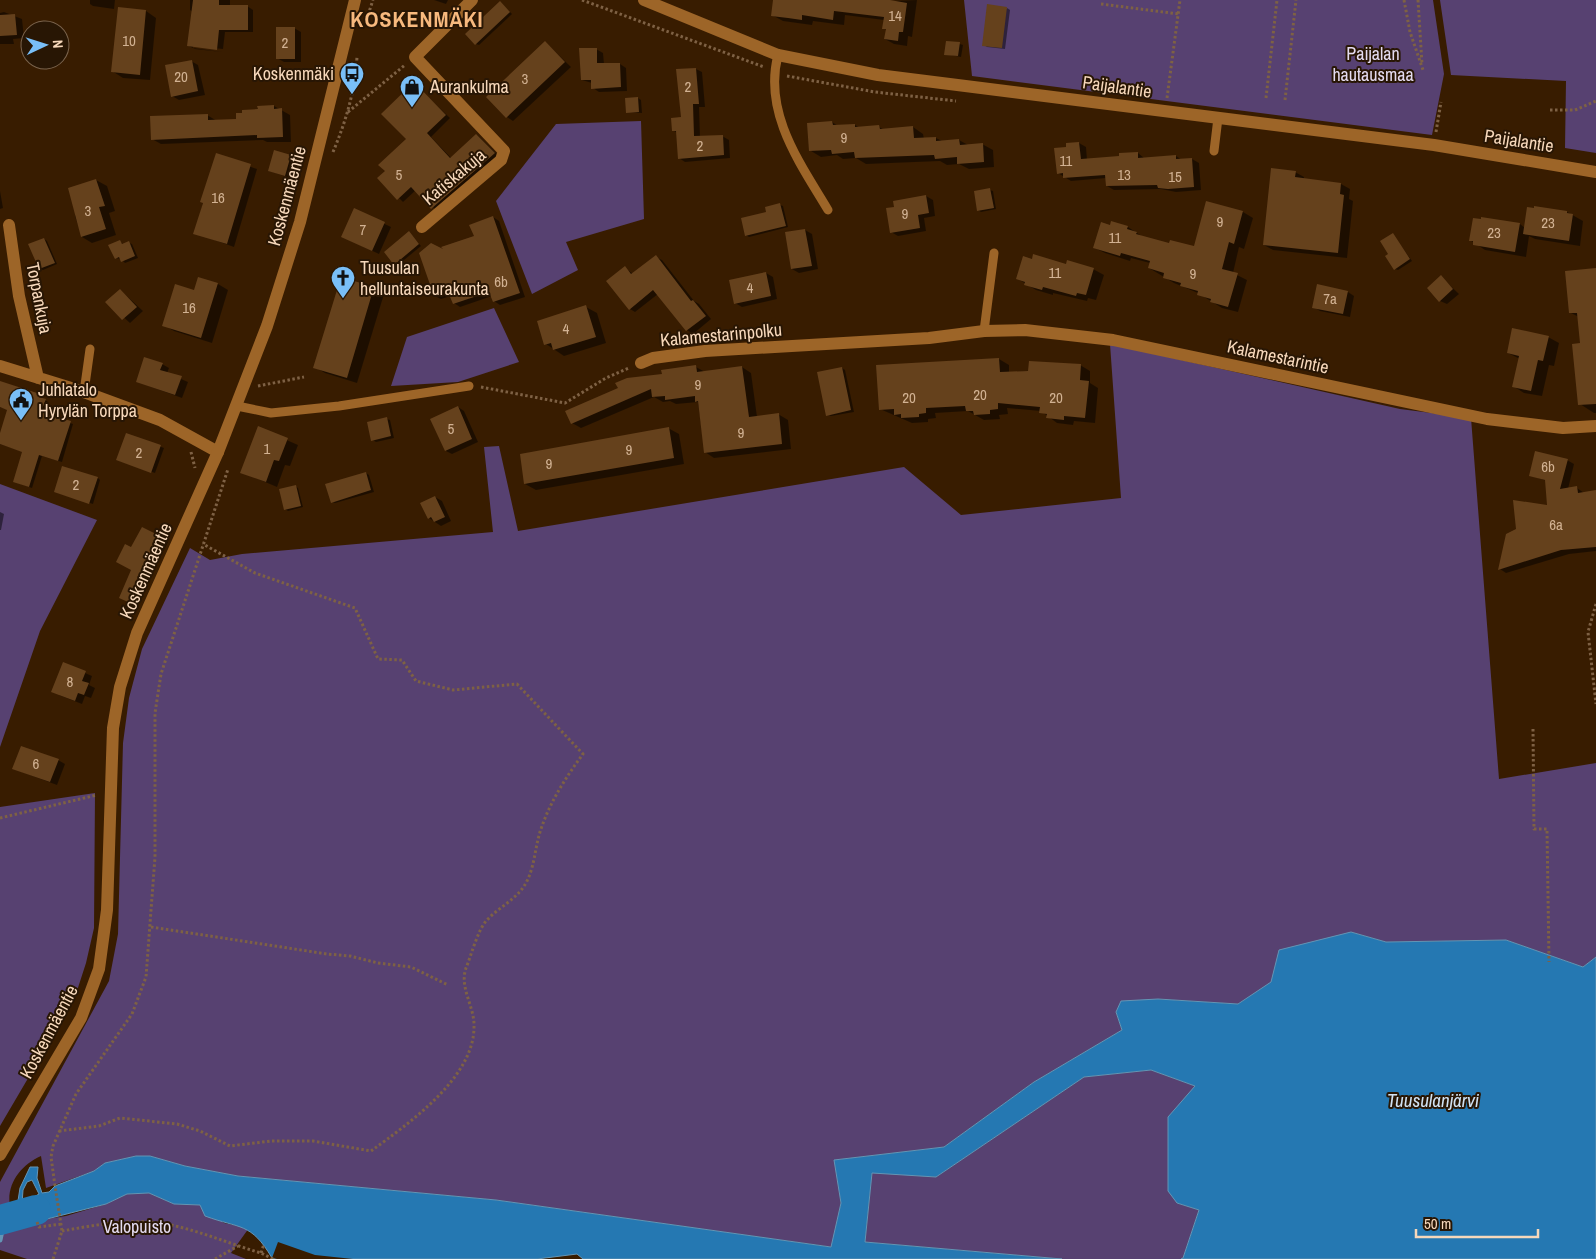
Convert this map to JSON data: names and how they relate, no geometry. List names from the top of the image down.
{
  "streets": {
    "street": [
      "Paijalantie",
      "Katiskakuja",
      "Koskenmäentie",
      "Torpankuja",
      "Kalamestarinpolku",
      "Kalamestarintie"
    ]
  },
  "crossings": [
    ["Kalamestarinpolku", "Kalamestarintie"]
  ],
  "districts": ["KOSKENMÄKI"],
  "water": ["Tuusulanjärvi"],
  "parks": ["Paijalan hautausmaa", "Valopuisto"],
  "places": {
    "bus stop": ["Koskenmäki"],
    "shop": ["Aurankulma"],
    "church": ["Tuusulan helluntaiseurakunta"],
    "public building": ["Juhlatalo Hyrylän Torppa"]
  },
  "house_numbers": [
    "14",
    "10",
    "2",
    "20",
    "3",
    "2",
    "9",
    "2",
    "11",
    "5",
    "13",
    "15",
    "16",
    "3",
    "9",
    "9",
    "23",
    "7",
    "23",
    "11",
    "11",
    "9",
    "6b",
    "4",
    "7a",
    "16",
    "4",
    "9",
    "20",
    "20",
    "20",
    "5",
    "9",
    "1",
    "9",
    "2",
    "9",
    "6b",
    "2",
    "6a",
    "8",
    "6"
  ],
  "scale_bar": "50 m",
  "north": "right"
}
